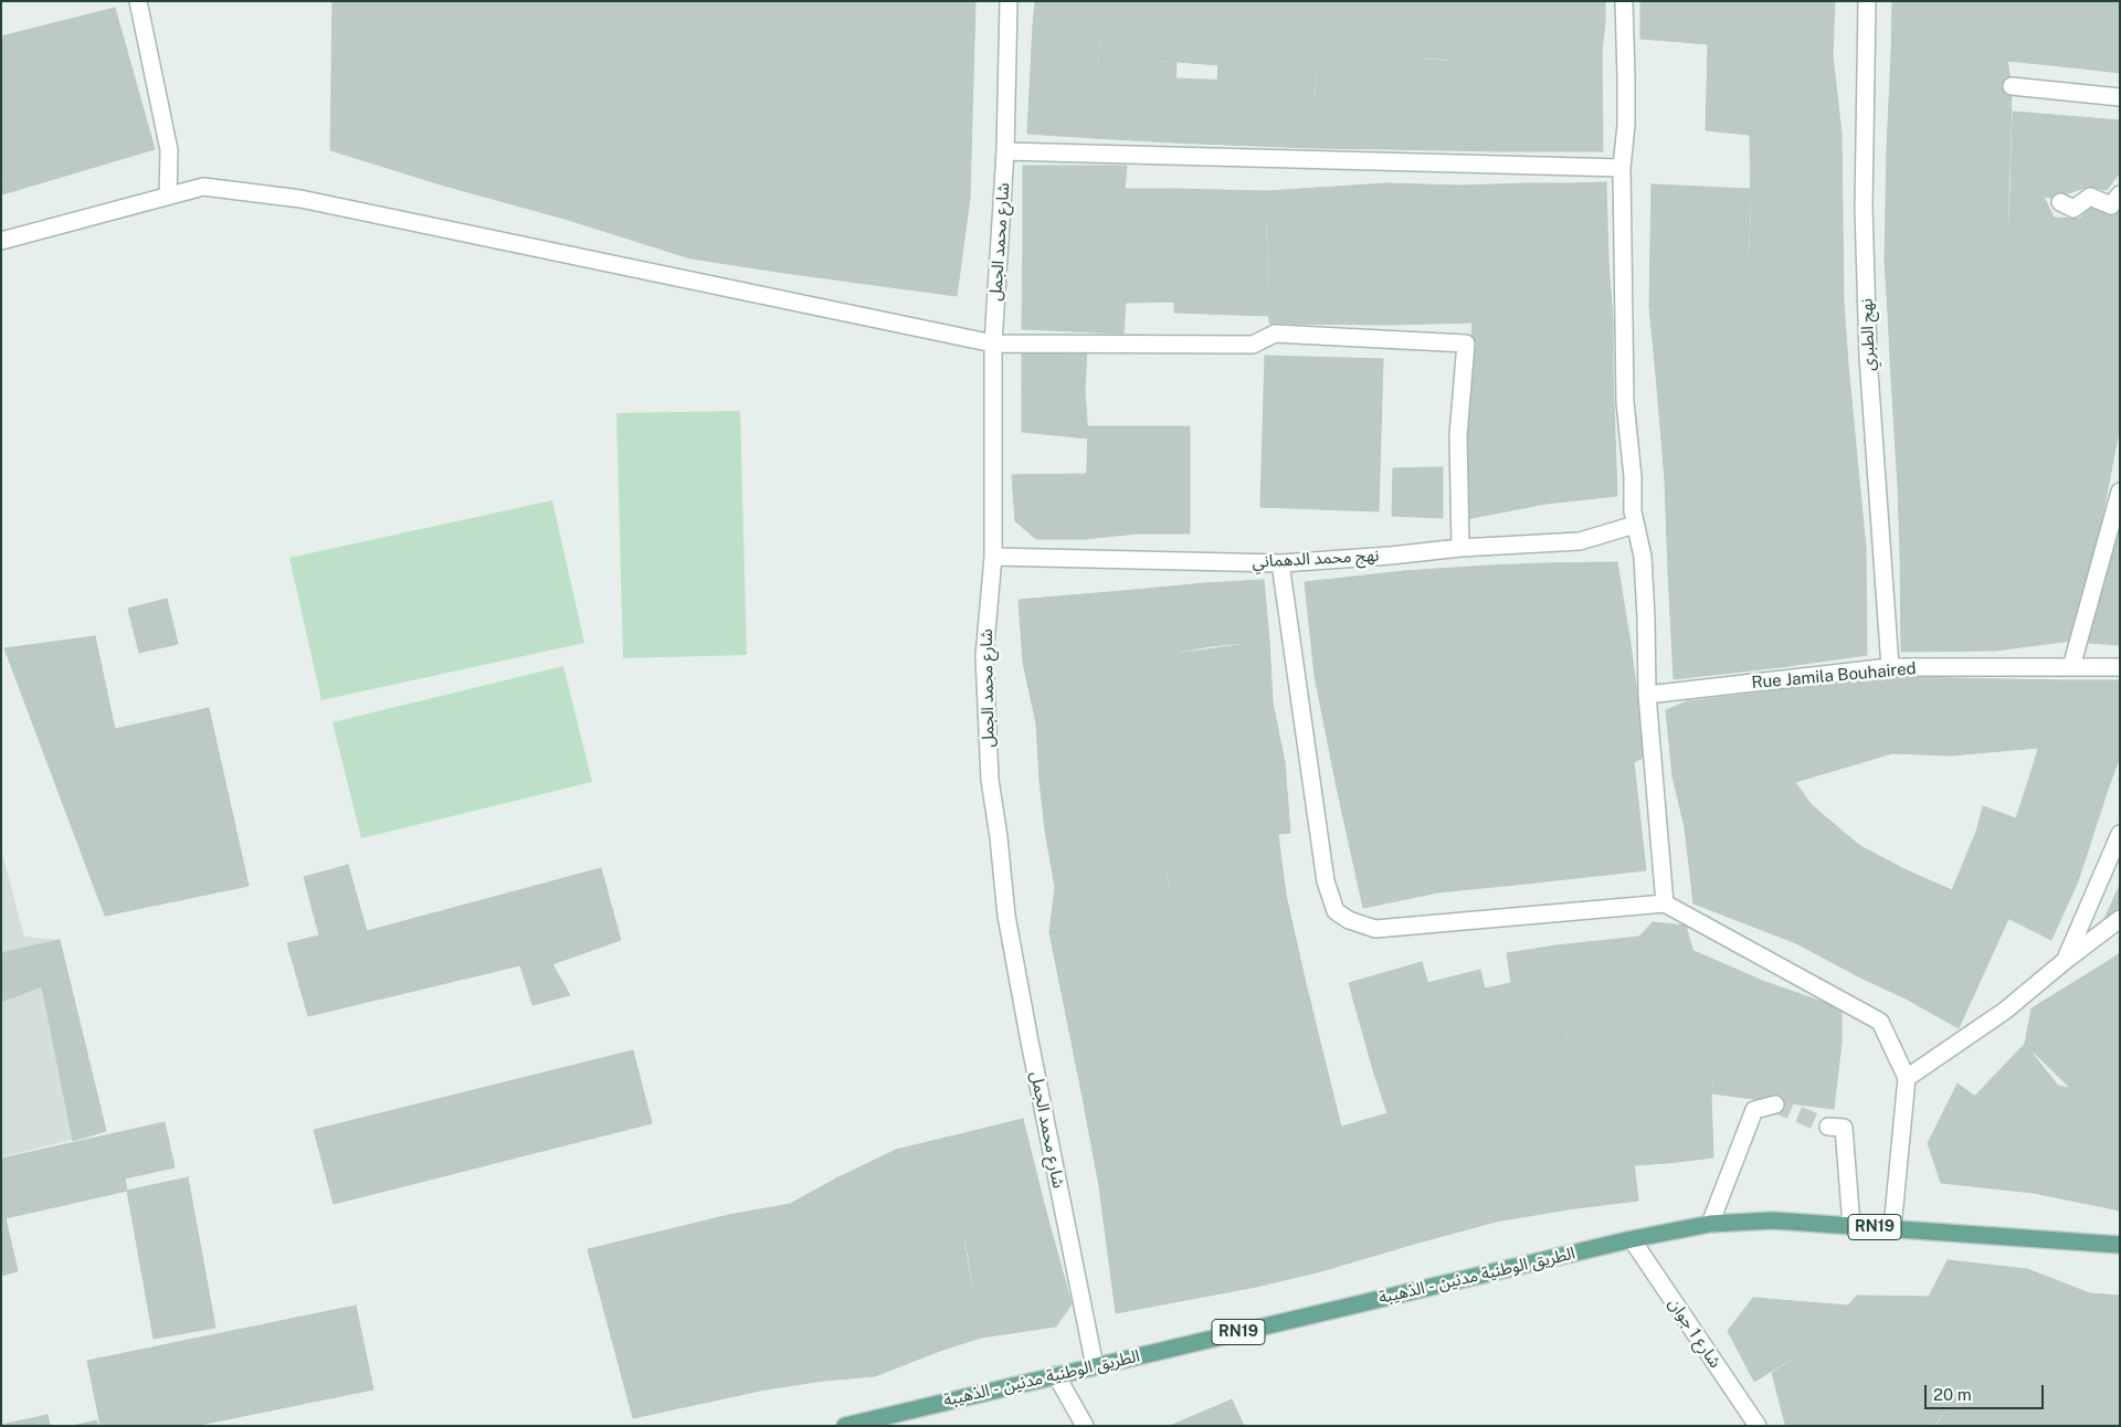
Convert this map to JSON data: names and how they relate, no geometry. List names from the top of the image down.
{
  "streets": {
    "main road": ["RN19", "الطريق الوطنية مدنين - الذهيبة"],
    "street": [
      "شارع محمد الجمل",
      "نهج الطبري",
      "نهج محمد الدهماني",
      "Rue Jamila Bouhaired",
      "شارع 1 جوان"
    ]
  },
  "crossings": [
    ["شارع محمد الجمل", "نهج محمد الدهماني"],
    ["شارع محمد الجمل", "الطريق الوطنية مدنين - الذهيبة"],
    ["نهج الطبري", "Rue Jamila Bouhaired"],
    ["الطريق الوطنية مدنين - الذهيبة", "شارع 1 جوان"]
  ],
  "scale_bar": "20 m"
}
